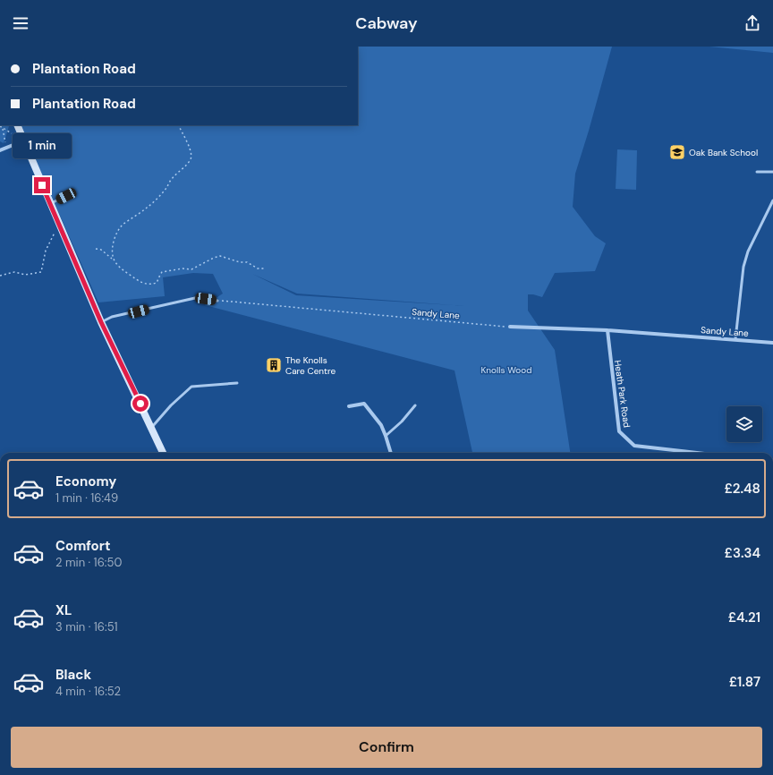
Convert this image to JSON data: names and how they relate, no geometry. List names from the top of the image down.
{
  "streets": {
    "street": ["Sandy Lane", "Heath Park Road"]
  },
  "crossings": [
    ["Sandy Lane", "Heath Park Road"]
  ],
  "parks": ["Knolls Wood"],
  "places": {
    "school or university": ["Oak Bank School"],
    "building": ["The Knolls Care Centre"]
  },
  "page": {
    "header": "Cabway",
    "banner": ["Plantation Road", "Plantation Road"],
    "bubble": "1 min",
    "list": [
      {
        "name": "Economy",
        "note": "1 min · 16:49",
        "value": "£2.48"
      },
      {
        "name": "Comfort",
        "note": "2 min · 16:50",
        "value": "£3.34"
      },
      {
        "name": "XL",
        "note": "3 min · 16:51",
        "value": "£4.21"
      },
      {
        "name": "Black",
        "note": "4 min · 16:52",
        "value": "£1.87"
      }
    ],
    "buttons": "Confirm"
  }
}
